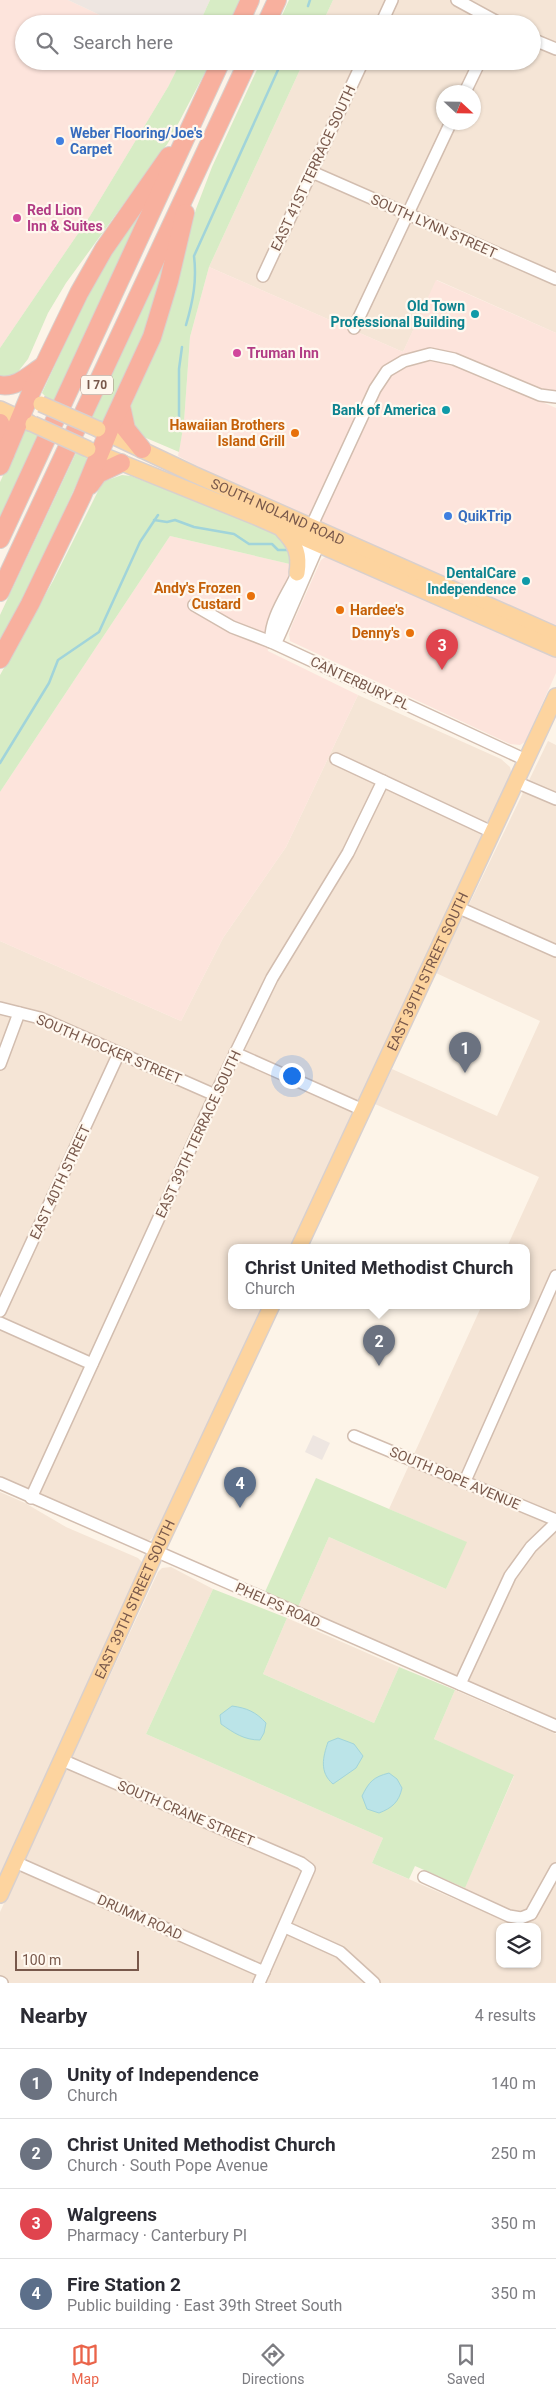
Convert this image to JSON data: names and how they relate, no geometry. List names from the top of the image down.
{
  "streets": {
    "highway": ["I 70"],
    "main road": ["SOUTH NOLAND ROAD", "EAST 39TH STREET SOUTH"],
    "street": [
      "EAST 41ST TERRACE SOUTH",
      "SOUTH LYNN STREET",
      "CANTERBURY PL",
      "SOUTH HOCKER STREET",
      "EAST 39TH TERRACE SOUTH",
      "EAST 40TH STREET",
      "SOUTH POPE AVENUE",
      "PHELPS ROAD",
      "SOUTH CRANE STREET",
      "DRUMM ROAD"
    ]
  },
  "crossings": [
    ["EAST 41ST TERRACE SOUTH", "SOUTH LYNN STREET"],
    ["CANTERBURY PL", "EAST 39TH STREET SOUTH"],
    ["EAST 39TH STREET SOUTH", "PHELPS ROAD"],
    ["EAST 39TH STREET SOUTH", "SOUTH CRANE STREET"],
    ["EAST 39TH STREET SOUTH", "DRUMM ROAD"],
    ["SOUTH HOCKER STREET", "EAST 39TH TERRACE SOUTH"],
    ["SOUTH HOCKER STREET", "EAST 40TH STREET"],
    ["EAST 39TH TERRACE SOUTH", "PHELPS ROAD"]
  ],
  "places": [
    "Weber Flooring/Joe's Carpet",
    "Red Lion Inn & Suites",
    "Old Town Professional Building",
    "Truman Inn",
    "Bank of America",
    "Hawaiian Brothers Island Grill",
    "QuikTrip",
    "DentalCare Independence",
    "Andy's Frozen Custard",
    "Hardee's",
    "Denny's"
  ],
  "scale_bar": "100 m",
  "north": "right",
  "page": {
    "search": "Search here",
    "pins": [
      "3",
      "1",
      "2",
      "4"
    ],
    "popup": ["Christ United Methodist Church", "Church"],
    "scale": "100 m",
    "heading": ["Nearby", "4 results"],
    "list": [
      {
        "mark": "1",
        "name": "Unity of Independence",
        "note": "Church",
        "value": "140 m"
      },
      {
        "mark": "2",
        "name": "Christ United Methodist Church",
        "note": "Church · South Pope Avenue",
        "value": "250 m"
      },
      {
        "mark": "3",
        "name": "Walgreens",
        "note": "Pharmacy · Canterbury Pl",
        "value": "350 m"
      },
      {
        "mark": "4",
        "name": "Fire Station 2",
        "note": "Public building · East 39th Street South",
        "value": "350 m"
      }
    ],
    "nav": ["Map", "Directions", "Saved"]
  }
}
